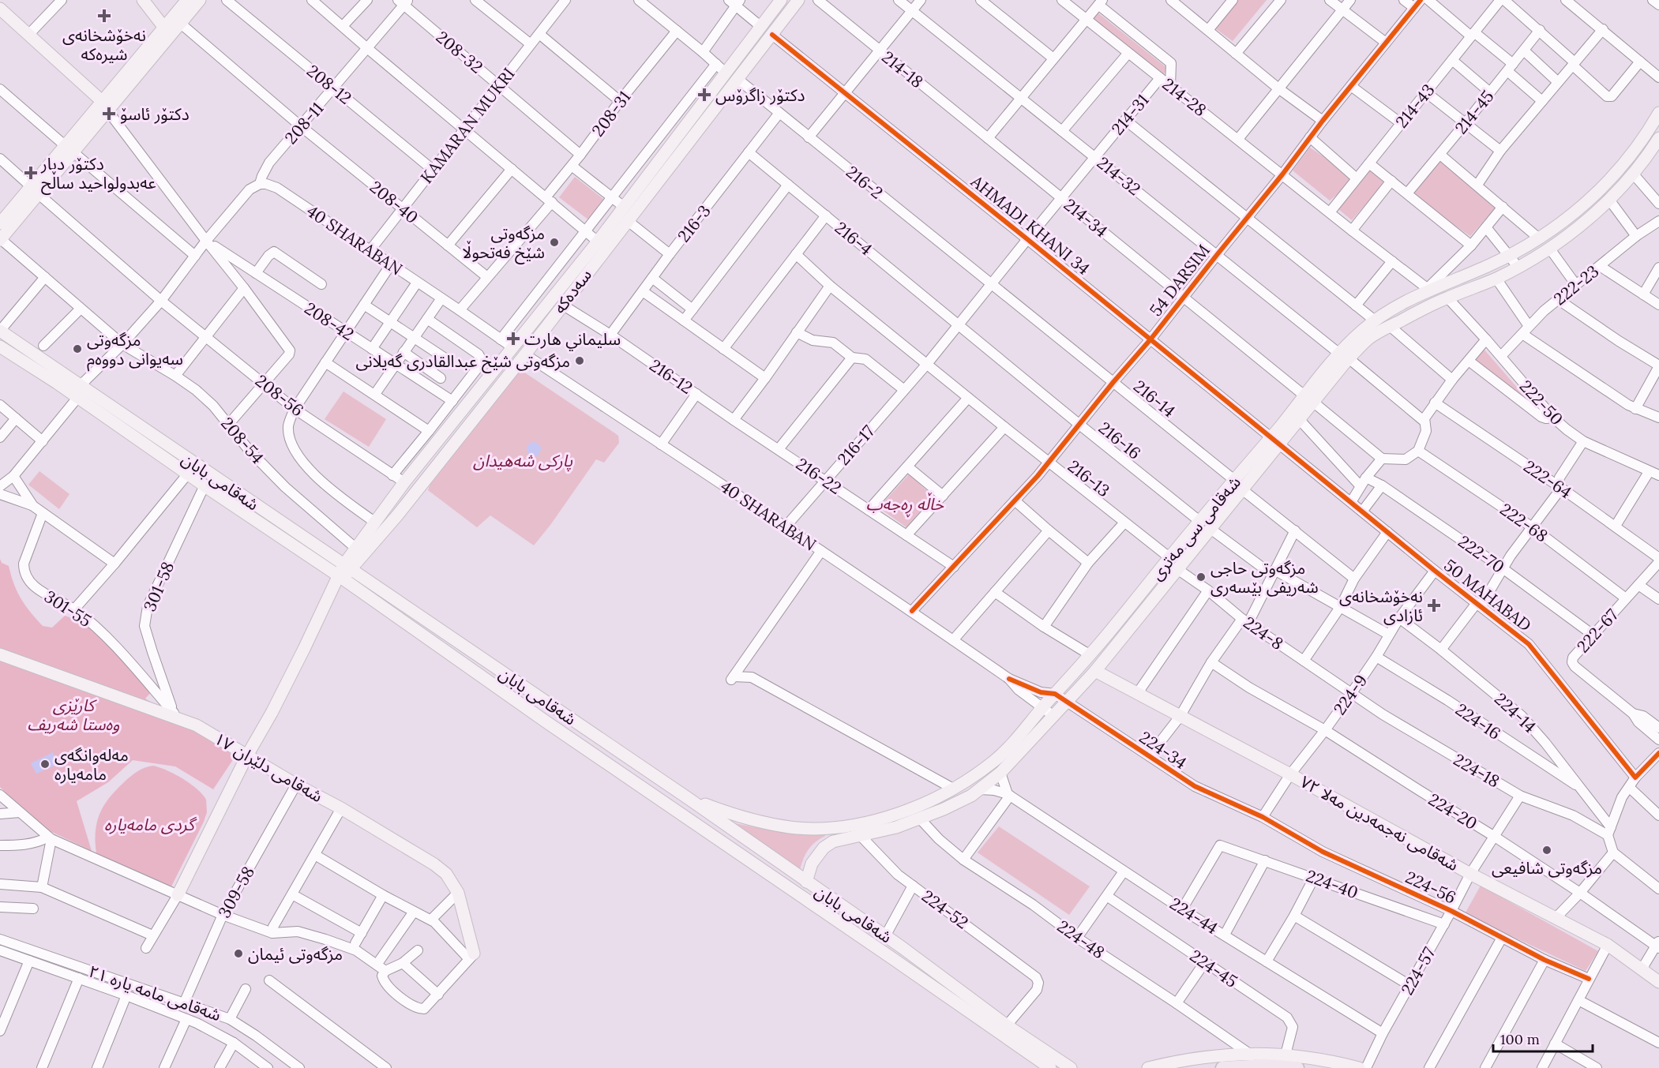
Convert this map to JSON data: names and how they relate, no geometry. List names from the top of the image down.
{
  "streets": {
    "main road": [
      "سەدەکە",
      "شەقامی بابان",
      "شەقامی سی مەتری",
      "شەقامی دلێران ١٧",
      "شەقامی نەجمەدین مەلا ٧٢"
    ],
    "street": [
      "208-32",
      "214-18",
      "208-12",
      "214-28",
      "214-43",
      "214-45",
      "208-31",
      "214-31",
      "208-11",
      "KAMARAN MUKRI",
      "214-32",
      "216-2",
      "208-40",
      "214-34",
      "216-3",
      "AHMADI KHANI 34",
      "216-4",
      "40 SHARABAN",
      "54 DARSIM",
      "222-23",
      "208-42",
      "216-12",
      "208-56",
      "216-14",
      "222-50",
      "208-54",
      "216-16",
      "216-17",
      "216-22",
      "216-13",
      "222-64",
      "222-68",
      "222-70",
      "301-58",
      "50 MAHABAD",
      "301-55",
      "222-67",
      "224-8",
      "224-9",
      "224-14",
      "224-16",
      "224-34",
      "224-18",
      "224-20",
      "224-40",
      "224-56",
      "309-58",
      "224-52",
      "224-44",
      "224-48",
      "224-45",
      "224-57",
      "شەقامی مامە یارە ٢١"
    ]
  },
  "crossings": [
    ["208-32", "208-31"],
    ["208-32", "208-11"],
    ["208-32", "KAMARAN MUKRI"],
    ["214-18", "214-34"],
    ["208-12", "208-11"],
    ["208-12", "KAMARAN MUKRI"],
    ["214-28", "214-43"],
    ["214-28", "214-31"],
    ["214-28", "54 DARSIM"],
    ["214-28", "شەقامی سی مەتری"],
    ["208-31", "208-40"],
    ["208-31", "40 SHARABAN"],
    ["214-31", "214-32"],
    ["214-31", "216-2"],
    ["214-31", "214-34"],
    ["214-31", "AHMADI KHANI 34"],
    ["214-31", "216-14"],
    ["214-31", "216-17"],
    ["208-11", "208-40"],
    ["208-11", "40 SHARABAN"],
    ["KAMARAN MUKRI", "208-40"],
    ["KAMARAN MUKRI", "40 SHARABAN"],
    ["214-32", "54 DARSIM"],
    ["214-32", "شەقامی سی مەتری"],
    ["216-2", "216-3"],
    ["216-2", "سەدەکە"],
    ["216-2", "216-14"],
    ["216-2", "216-17"],
    ["214-34", "54 DARSIM"],
    ["214-34", "شەقامی سی مەتری"],
    ["216-3", "216-4"],
    ["216-3", "216-12"],
    ["AHMADI KHANI 34", "54 DARSIM"],
    ["AHMADI KHANI 34", "سەدەکە"],
    ["AHMADI KHANI 34", "شەقامی سی مەتری"],
    ["AHMADI KHANI 34", "50 MAHABAD"],
    ["216-4", "216-16"],
    ["216-4", "216-17"],
    ["40 SHARABAN", "54 DARSIM"],
    ["40 SHARABAN", "سەدەکە"],
    ["40 SHARABAN", "216-17"],
    ["40 SHARABAN", "شەقامی سی مەتری"],
    ["40 SHARABAN", "224-34"],
    ["54 DARSIM", "216-14"],
    ["54 DARSIM", "216-16"],
    ["54 DARSIM", "216-22"],
    ["54 DARSIM", "216-13"],
    ["222-23", "222-50"],
    ["سەدەکە", "216-12"],
    ["سەدەکە", "208-56"],
    ["سەدەکە", "208-54"],
    ["سەدەکە", "شەقامی بابان"],
    ["216-12", "216-22"],
    ["216-14", "216-17"],
    ["216-14", "شەقامی سی مەتری"],
    ["222-50", "شەقامی سی مەتری"],
    ["216-16", "216-17"],
    ["216-16", "شەقامی سی مەتری"],
    ["216-17", "216-22"],
    ["216-17", "216-13"],
    ["216-13", "شەقامی سی مەتری"],
    ["شەقامی بابان", "شەقامی سی مەتری"],
    ["شەقامی بابان", "224-52"],
    ["222-68", "222-67"],
    ["شەقامی سی مەتری", "50 MAHABAD"],
    ["شەقامی سی مەتری", "224-8"],
    ["شەقامی سی مەتری", "224-34"],
    ["شەقامی سی مەتری", "شەقامی نەجمەدین مەلا ٧٢"],
    ["شەقامی سی مەتری", "224-52"],
    ["شەقامی سی مەتری", "224-44"],
    ["شەقامی سی مەتری", "224-48"],
    ["222-70", "222-67"],
    ["301-58", "301-55"],
    ["301-58", "شەقامی دلێران ١٧"],
    ["50 MAHABAD", "224-9"],
    ["301-55", "شەقامی دلێران ١٧"],
    ["224-8", "224-9"],
    ["224-8", "224-18"],
    ["224-9", "224-14"],
    ["224-9", "224-16"],
    ["224-9", "224-34"],
    ["224-9", "224-18"],
    ["224-9", "224-20"],
    ["224-9", "شەقامی نەجمەدین مەلا ٧٢"],
    ["224-9", "224-56"],
    ["224-14", "224-16"],
    ["224-14", "224-18"],
    ["224-34", "224-56"],
    ["شەقامی دلێران ١٧", "309-58"],
    ["224-18", "224-57"],
    ["224-20", "224-57"],
    ["شەقامی نەجمەدین مەلا ٧٢", "224-57"],
    ["224-40", "224-44"],
    ["224-40", "224-45"],
    ["224-40", "224-57"],
    ["224-56", "224-57"],
    ["309-58", "شەقامی مامە یارە ٢١"],
    ["224-44", "224-45"],
    ["224-44", "224-57"]
  ],
  "parks": [
    "پارکی شەهیدان",
    "خاڵە ڕەجەب",
    "کارێزی وەستا شەریف",
    "گردی مامەیارە"
  ],
  "places": {
    "health": [
      "نەخۆشخانەی شیرەکە",
      "دکتۆر زاگرۆس",
      "دکتۆر ئاسۆ",
      "دکتۆر دیار عەبدولواحید ساڵح",
      "سليماني هارت",
      "نەخۆشخانەی ئازادی"
    ],
    "other": [
      "مزگەوتی شێخ فەتحوڵا",
      "مزگەوتی سەیوانی دووەم",
      "مزگەوتی شێخ عبدالقادری گەیلانی",
      "مزگەوتی حاجی شەریفی بێسەری",
      "مەلەوانگەی مامەیارە",
      "مزگەوتی شافیعی",
      "مزگەوتی ئیمان"
    ]
  },
  "scale_bar": "100 m"
}
